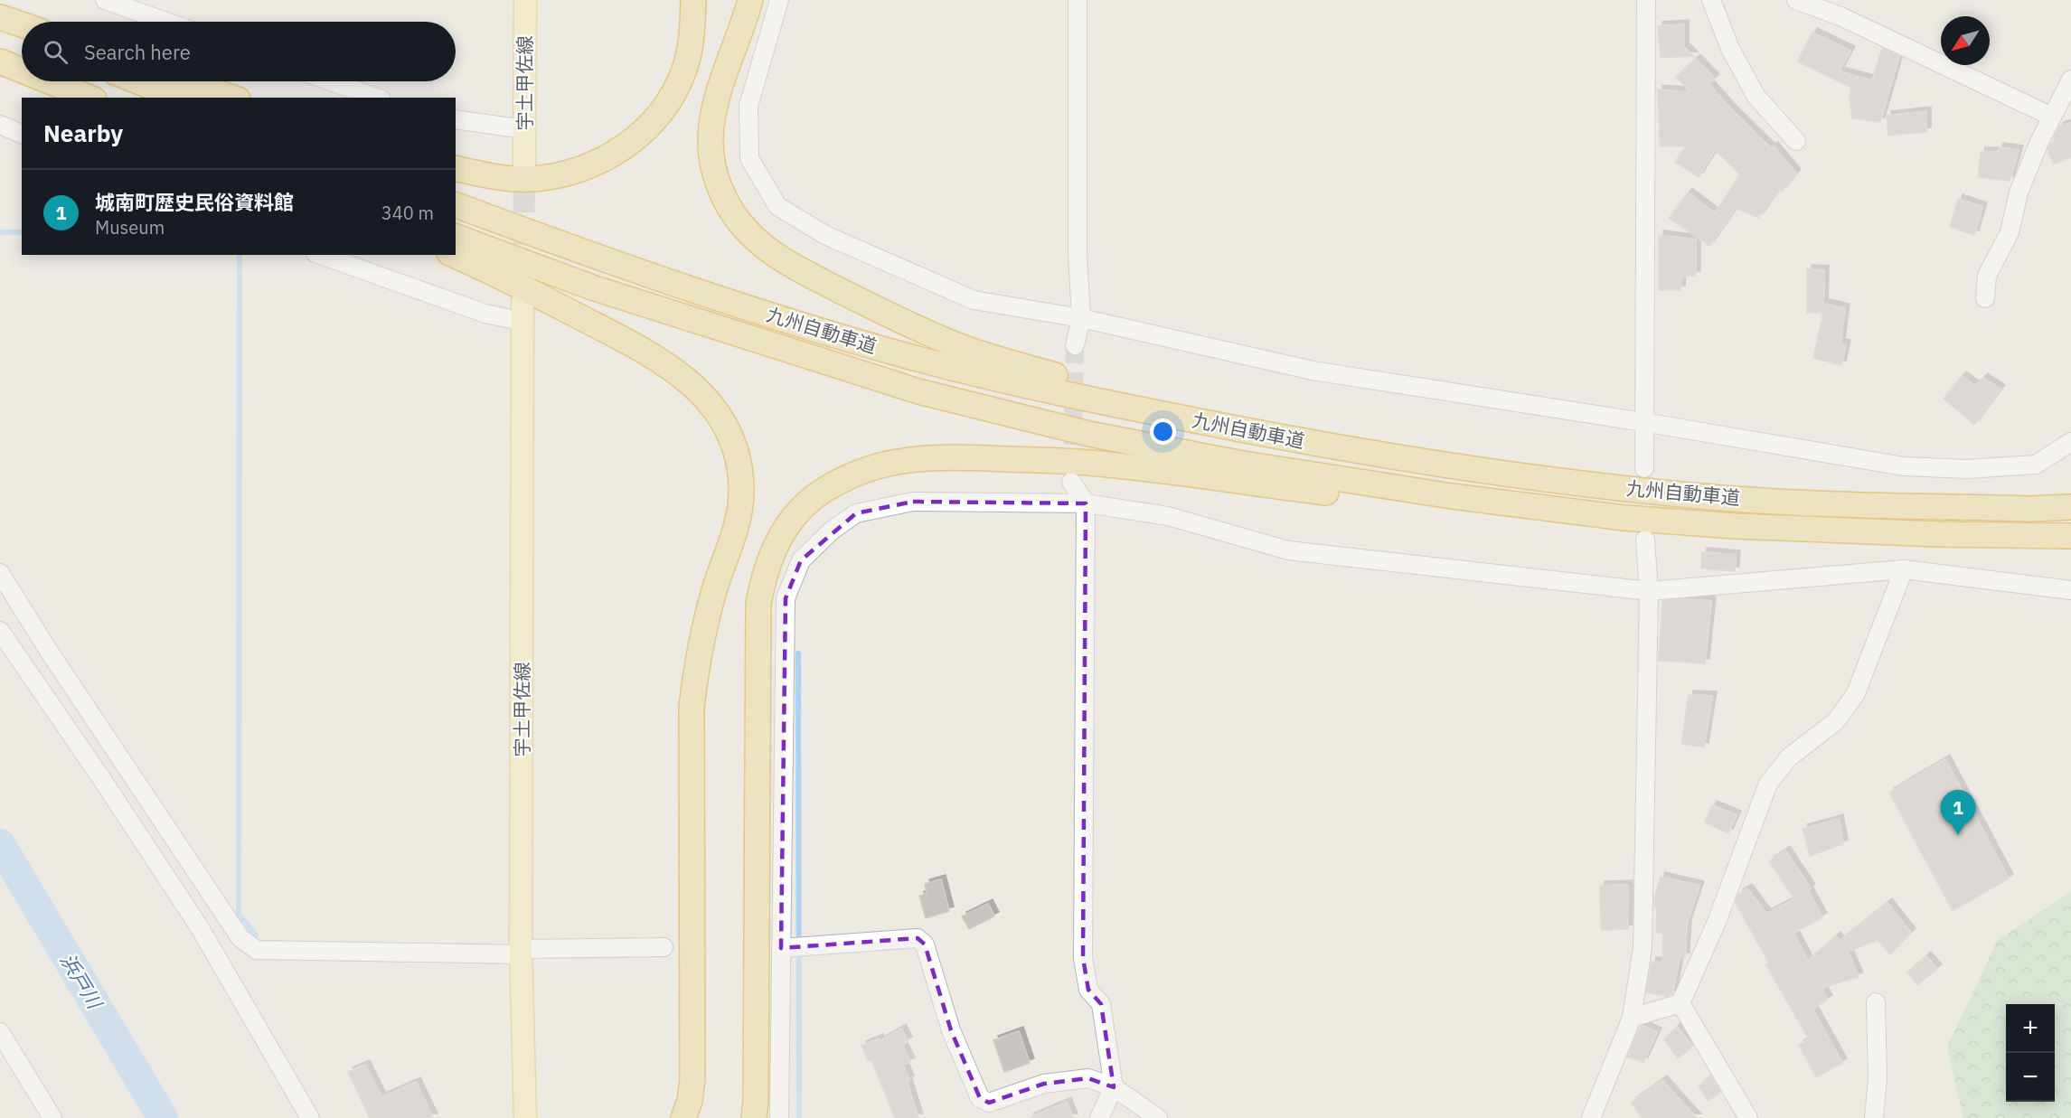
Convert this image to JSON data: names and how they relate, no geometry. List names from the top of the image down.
{
  "streets": {
    "highway": ["九州自動車道"],
    "main road": ["宇土甲佐線"]
  },
  "water": ["浜戸川"],
  "north": "bottom left",
  "page": {
    "search": "Search here",
    "heading": "Nearby",
    "list": [
      {
        "mark": "1",
        "name": "城南町歴史民俗資料館",
        "note": "Museum",
        "value": "340 m"
      }
    ],
    "pins": "1",
    "map_buttons": ["+", "−"]
  }
}
